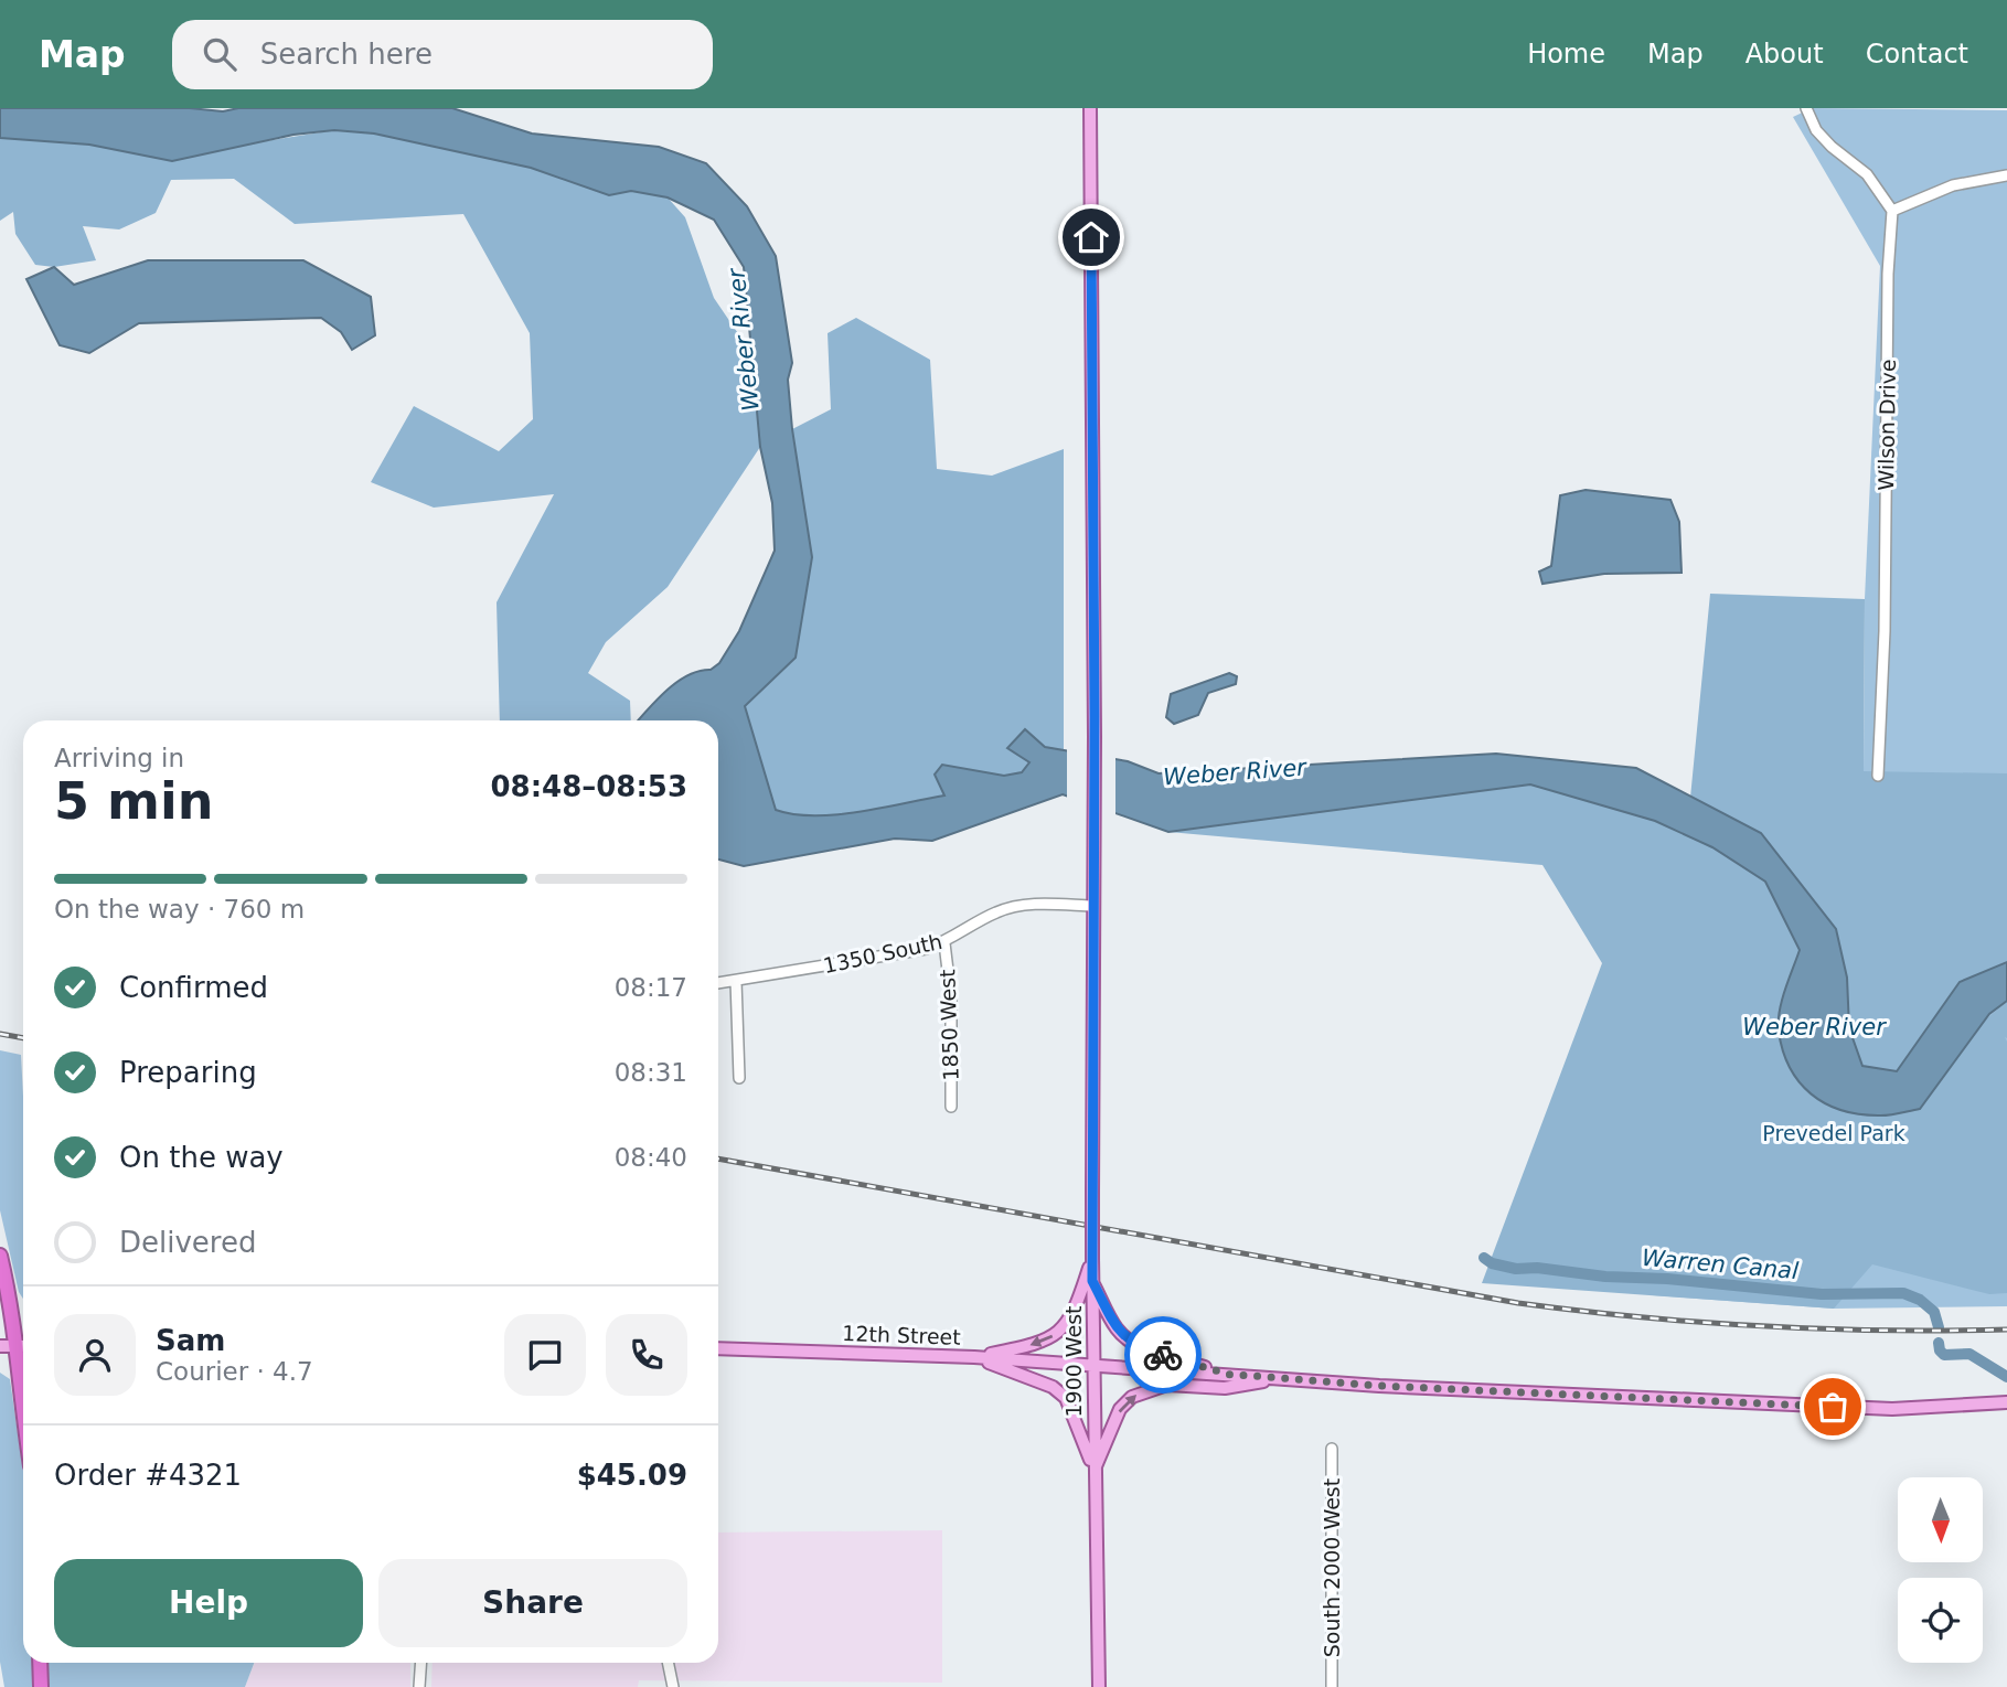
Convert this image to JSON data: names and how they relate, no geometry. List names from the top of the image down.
{
  "streets": {
    "main road": ["12th Street", "1900 West"],
    "street": [
      "Wilson Drive",
      "1350 South",
      "1850 West",
      "South 2000 West"
    ]
  },
  "crossings": [
    ["1350 South", "1850 West"],
    ["1350 South", "1900 West"],
    ["12th Street", "1900 West"]
  ],
  "water": ["Weber River", "Warren Canal"],
  "parks": ["Prevedel Park"],
  "north": "bottom",
  "page": {
    "header": "Map",
    "search": "Search here",
    "nav": [
      "Home",
      "Map",
      "About",
      "Contact"
    ],
    "heading": ["5 min", "Arriving in", "08:48–08:53"],
    "panel": [
      "Sam",
      "Courier · 4.7",
      "Order #4321",
      "$45.09"
    ],
    "bar": "On the way · 760 m",
    "list": [
      ["Confirmed", "08:17"],
      ["Preparing", "08:31"],
      ["On the way", "08:40"],
      "Delivered"
    ],
    "buttons": ["Help", "Share"]
  }
}
